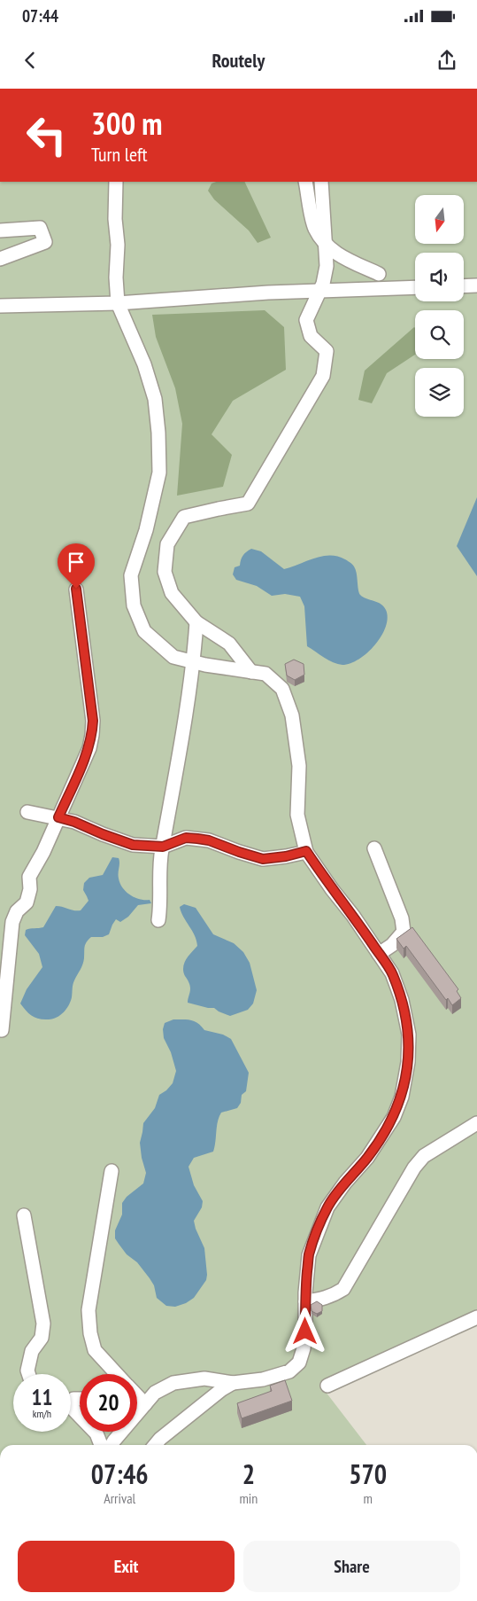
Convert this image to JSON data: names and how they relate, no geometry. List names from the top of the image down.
{
  "north": "bottom",
  "page": {
    "status": "07:44",
    "header": "Routely",
    "turn": ["300 m", "Turn left"],
    "speed": "11 km/h",
    "limit": "20",
    "eta": [
      "07:46",
      "Arrival",
      "2",
      "min",
      "570",
      "m"
    ],
    "buttons": ["Exit", "Share"]
  }
}
